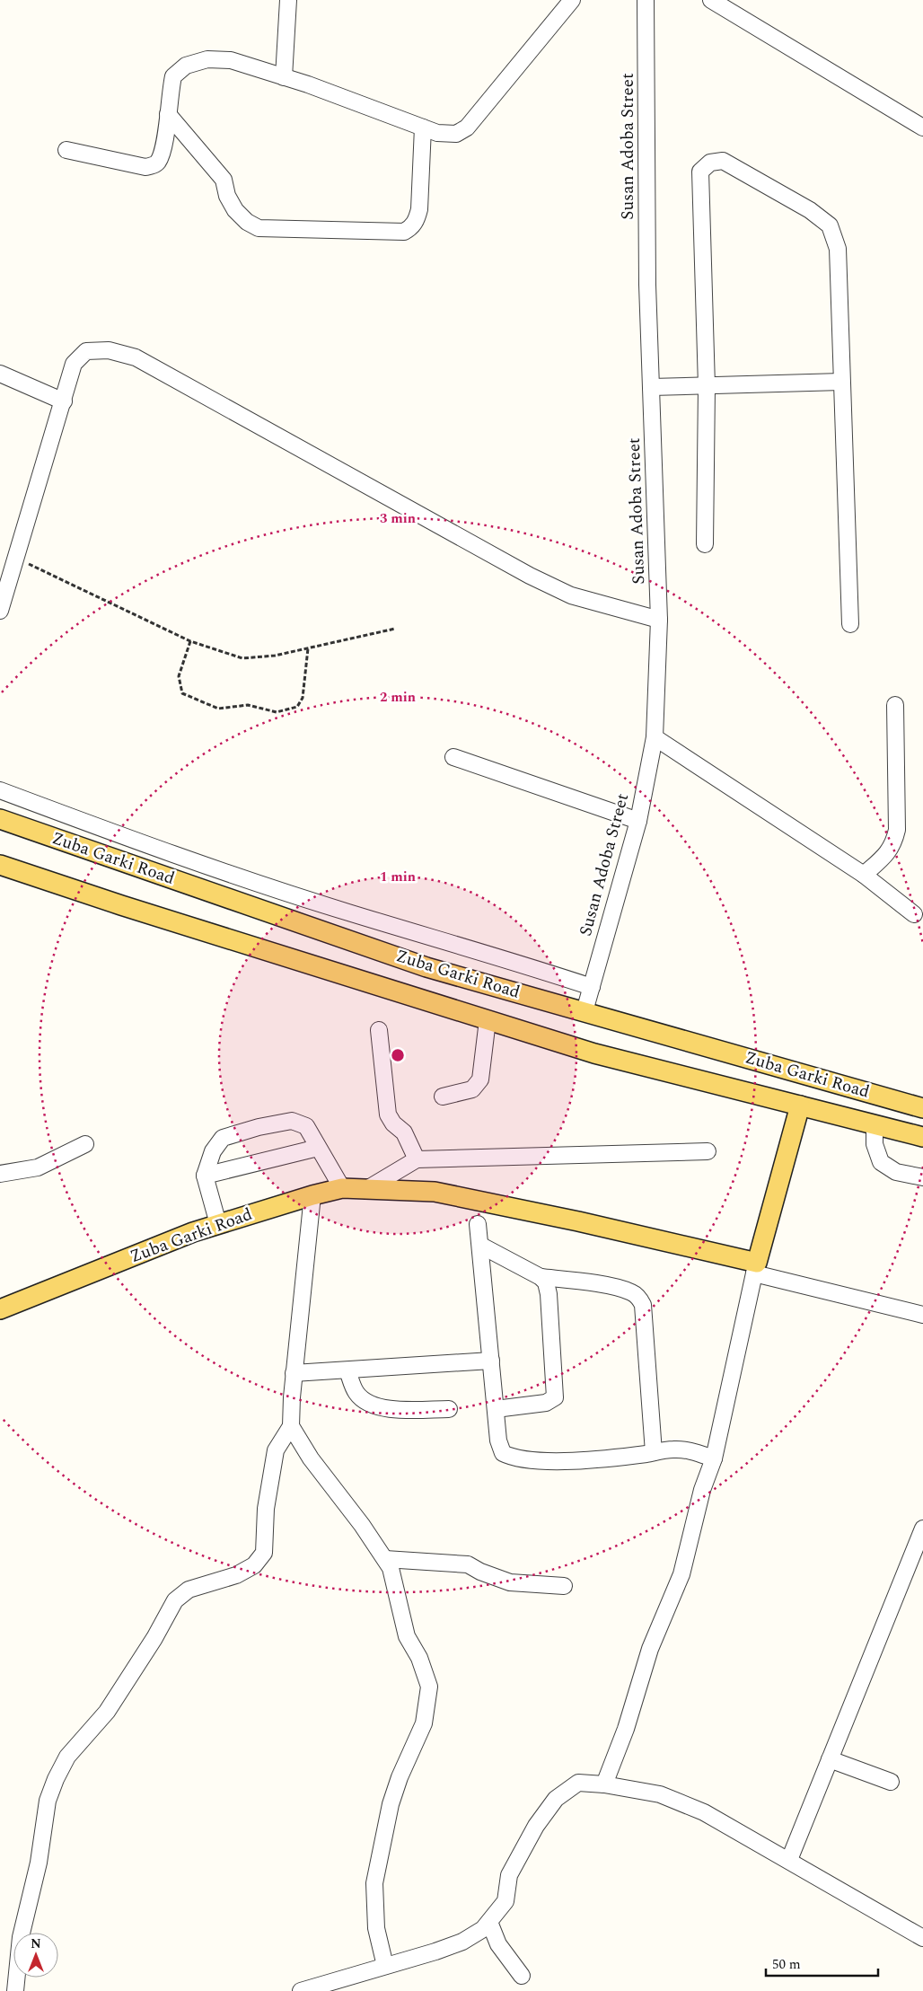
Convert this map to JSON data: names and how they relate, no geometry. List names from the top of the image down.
{
  "streets": {
    "main road": ["Zuba Garki Road"],
    "street": ["Susan Adoba Street"]
  },
  "crossings": [
    ["Susan Adoba Street", "Zuba Garki Road"]
  ],
  "scale_bar": "50 m",
  "north": "top",
  "rings": ["3 min", "2 min", "1 min"]
}
